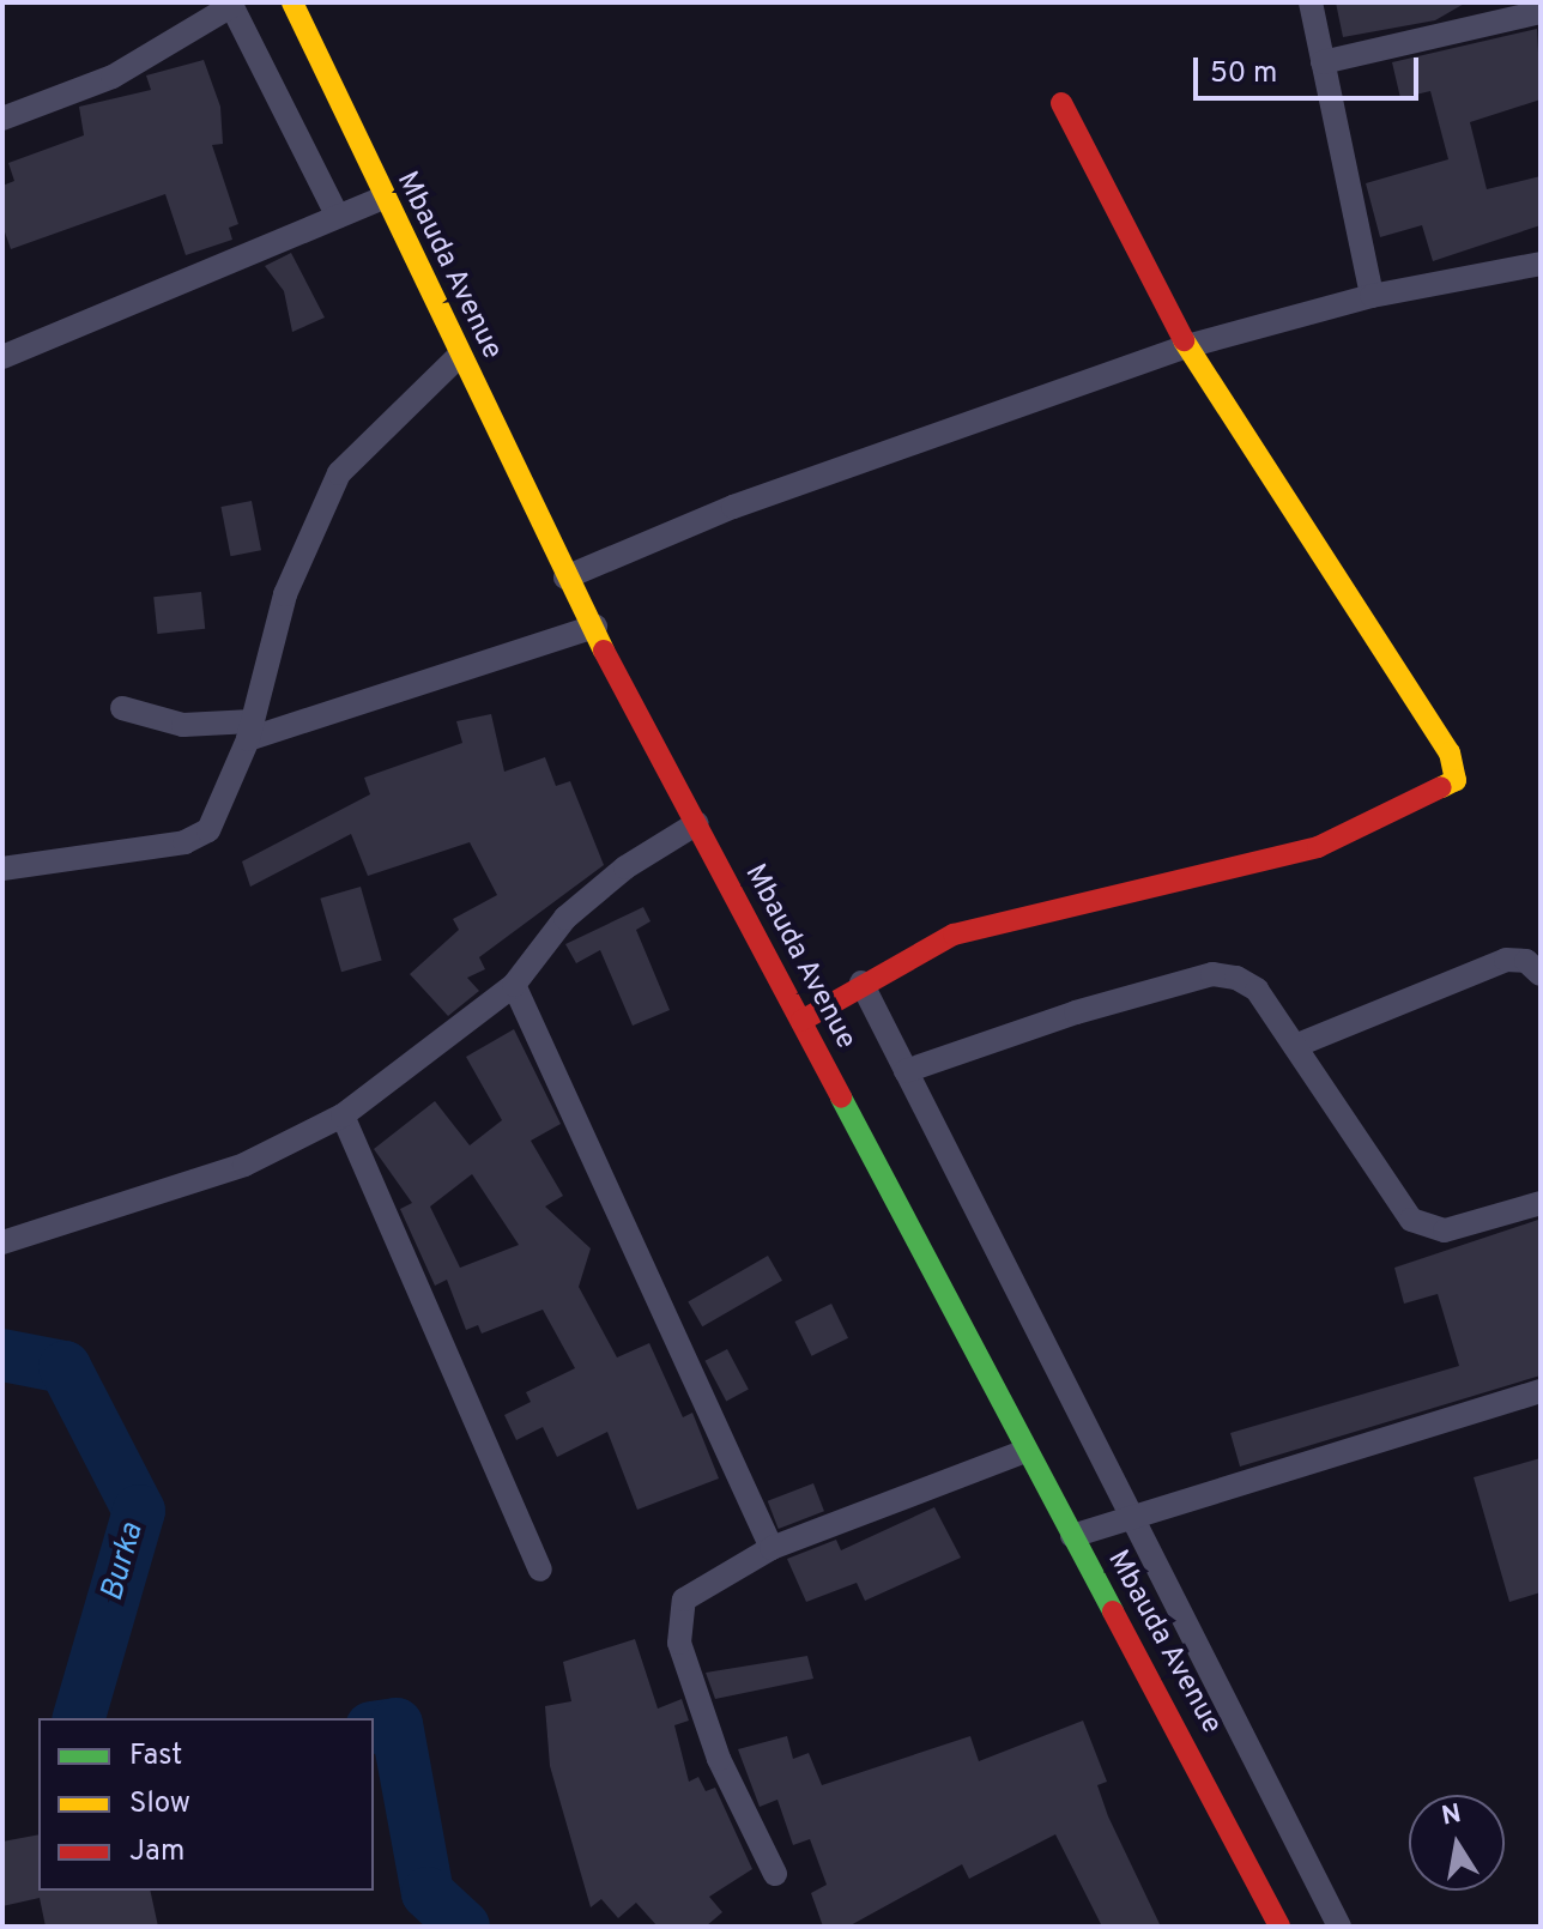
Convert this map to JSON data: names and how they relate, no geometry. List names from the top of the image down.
{
  "streets": {
    "street": ["Mbauda Avenue"]
  },
  "water": ["Burka"],
  "legend": ["Fast", "Slow", "Jam"],
  "scale_bar": "50 m",
  "north": "top"
}
